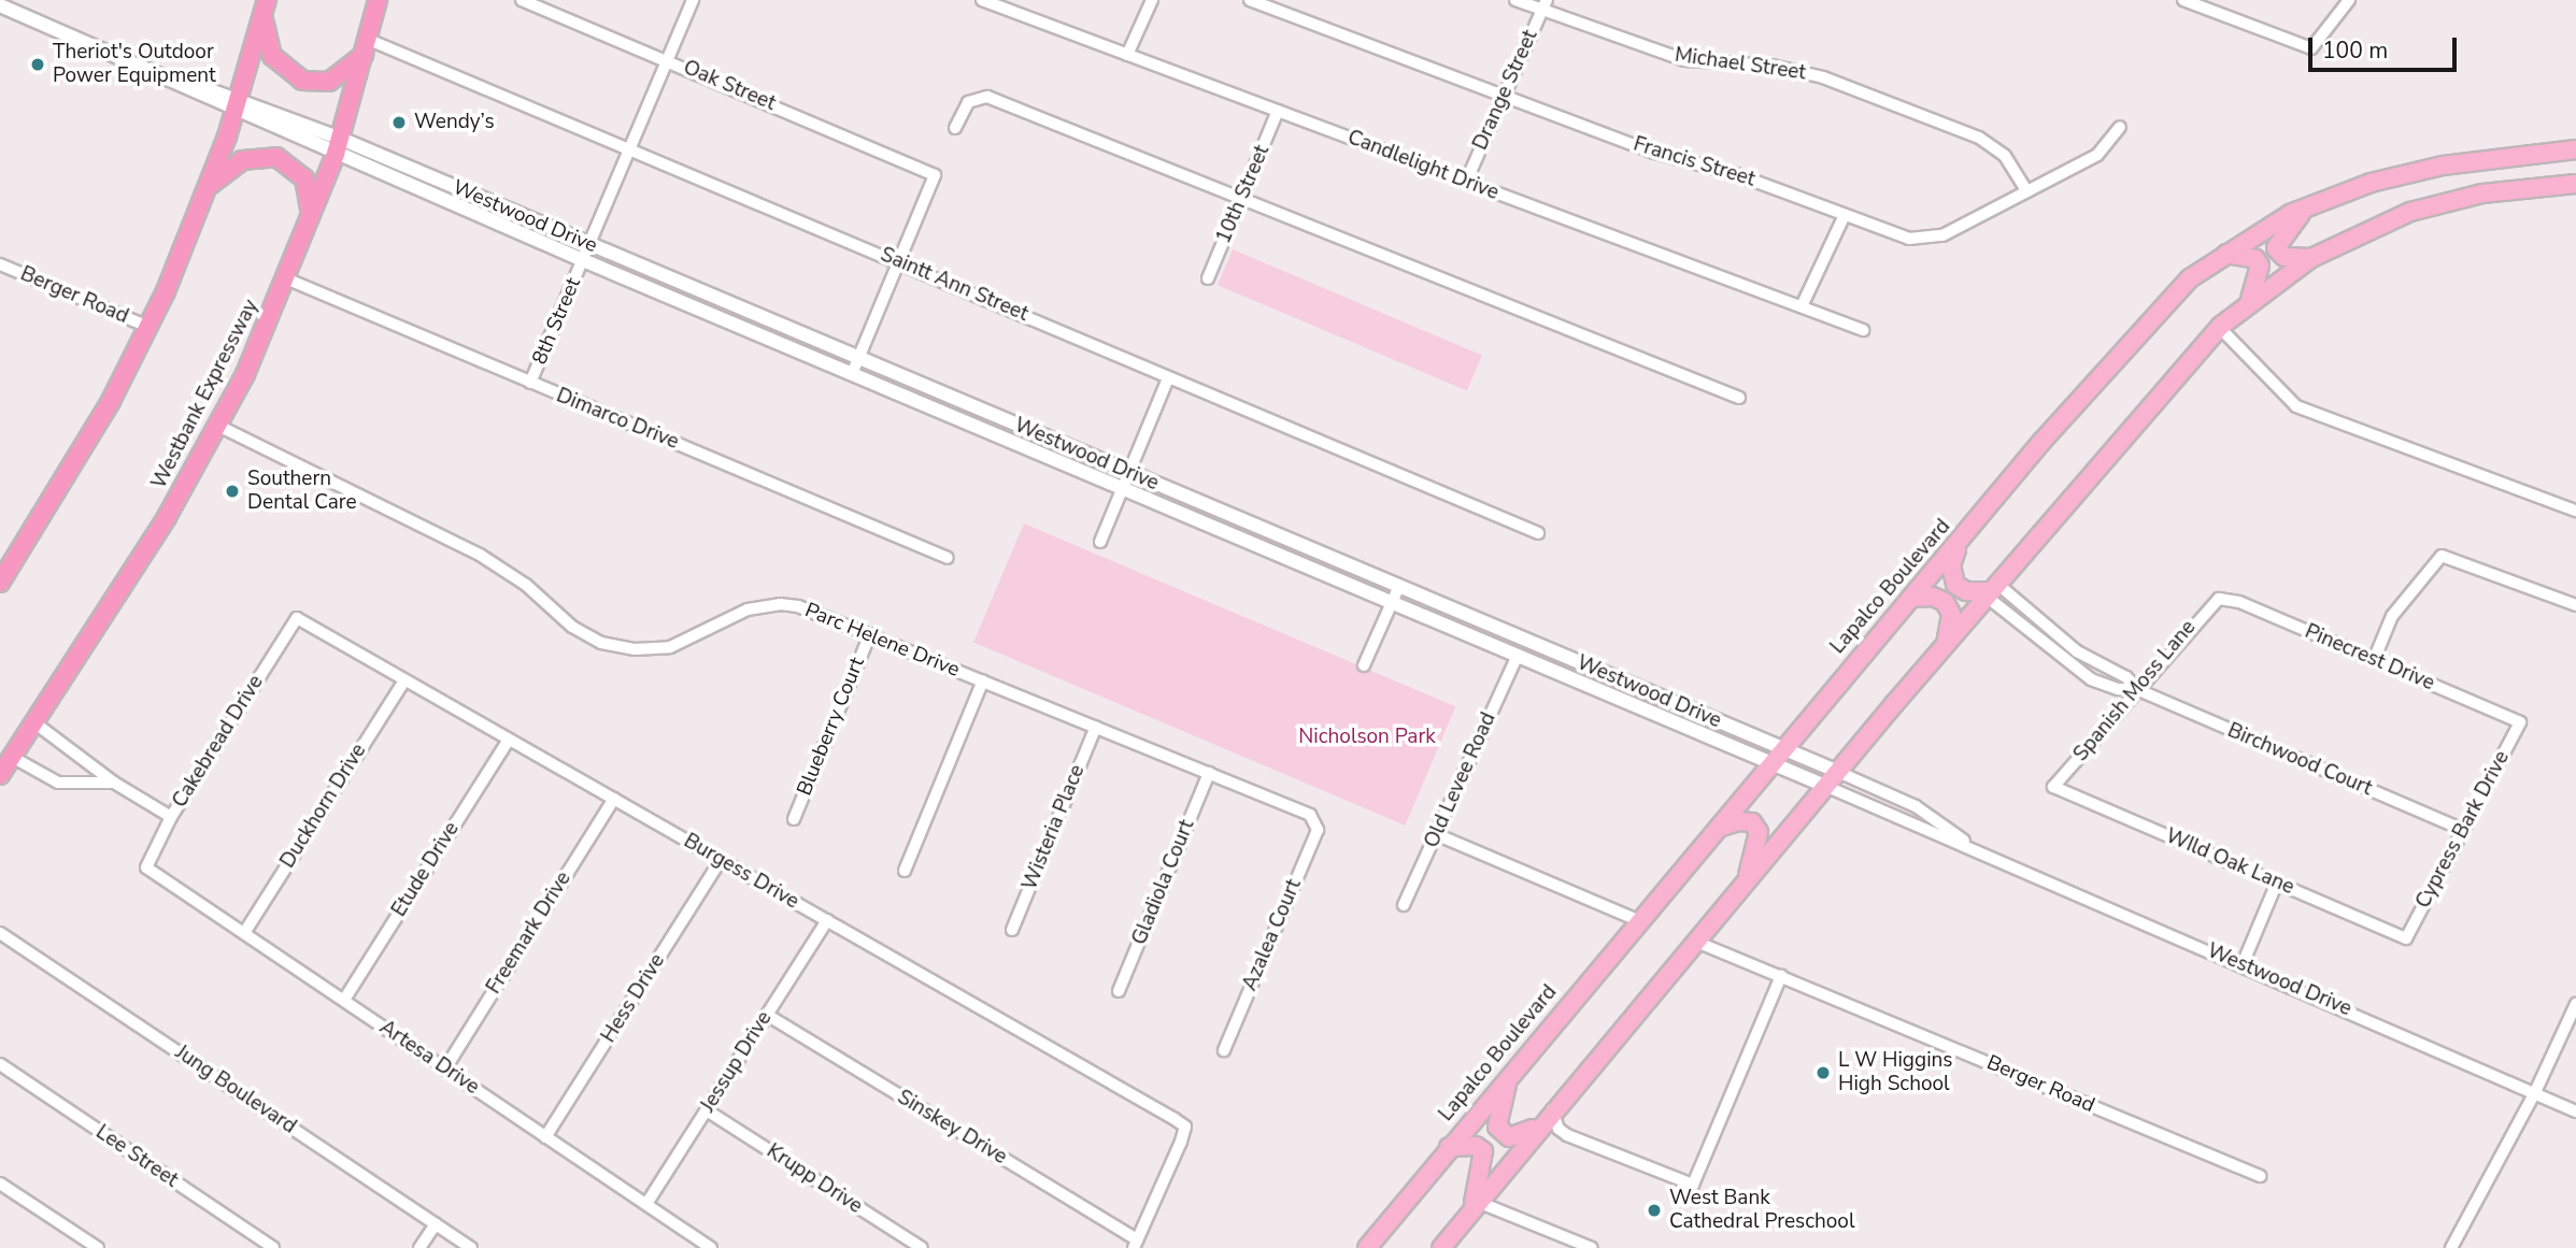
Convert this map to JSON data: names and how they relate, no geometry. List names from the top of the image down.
{
  "streets": {
    "highway": ["Westbank Expressway"],
    "main road": ["Lapalco Boulevard"],
    "street": [
      "Michael Street",
      "Oak Street",
      "Drange Street",
      "Francis Street",
      "Candlelight Drive",
      "10th Street",
      "Westwood Drive",
      "Saintt Ann Street",
      "Berger Road",
      "8th Street",
      "Dimarco Drive",
      "Parc Helene Drive",
      "Pinecrest Drive",
      "Spanish Moss Lane",
      "Blueberry Court",
      "Cakebread Drive",
      "Birchwood Court",
      "Old Levee Road",
      "Duckhorn Drive",
      "Wisteria Place",
      "Cypress Bark Drive",
      "WIld Oak Lane",
      "Etude Drive",
      "Burgess Drive",
      "Gladiola Court",
      "Freemark Drive",
      "Azalea Court",
      "Hess Drive",
      "Artesa Drive",
      "Jessup Drive",
      "Jung Boulevard",
      "Sinskey Drive",
      "Lee Street",
      "Krupp Drive"
    ]
  },
  "crossings": [
    ["Michael Street", "Drange Street"],
    ["Michael Street", "Francis Street"],
    ["Oak Street", "Saintt Ann Street"],
    ["Oak Street", "8th Street"],
    ["Drange Street", "Francis Street"],
    ["Drange Street", "Candlelight Drive"],
    ["Candlelight Drive", "10th Street"],
    ["Westwood Drive", "8th Street"],
    ["Westwood Drive", "Westbank Expressway"],
    ["Westwood Drive", "Lapalco Boulevard"],
    ["Westwood Drive", "Old Levee Road"],
    ["Saintt Ann Street", "8th Street"],
    ["Saintt Ann Street", "Westbank Expressway"],
    ["8th Street", "Dimarco Drive"],
    ["Westbank Expressway", "Dimarco Drive"],
    ["Westbank Expressway", "Parc Helene Drive"],
    ["Parc Helene Drive", "Blueberry Court"],
    ["Parc Helene Drive", "Wisteria Place"],
    ["Parc Helene Drive", "Gladiola Court"],
    ["Parc Helene Drive", "Azalea Court"],
    ["Pinecrest Drive", "Spanish Moss Lane"],
    ["Pinecrest Drive", "Cypress Bark Drive"],
    ["Spanish Moss Lane", "Birchwood Court"],
    ["Spanish Moss Lane", "WIld Oak Lane"],
    ["Cakebread Drive", "Burgess Drive"],
    ["Cakebread Drive", "Artesa Drive"],
    ["Birchwood Court", "Cypress Bark Drive"],
    ["Duckhorn Drive", "Burgess Drive"],
    ["Duckhorn Drive", "Artesa Drive"],
    ["Cypress Bark Drive", "WIld Oak Lane"],
    ["Etude Drive", "Burgess Drive"],
    ["Etude Drive", "Artesa Drive"],
    ["Burgess Drive", "Freemark Drive"],
    ["Burgess Drive", "Hess Drive"],
    ["Burgess Drive", "Jessup Drive"],
    ["Burgess Drive", "Sinskey Drive"],
    ["Freemark Drive", "Artesa Drive"],
    ["Hess Drive", "Artesa Drive"],
    ["Artesa Drive", "Jessup Drive"],
    ["Jessup Drive", "Sinskey Drive"],
    ["Jessup Drive", "Krupp Drive"]
  ],
  "parks": ["Nicholson Park"],
  "places": [
    "Theriot's Outdoor Power Equipment",
    "Wendy’s",
    "Southern Dental Care",
    "L W Higgins High School",
    "West Bank Cathedral Preschool"
  ],
  "scale_bar": "100 m"
}
